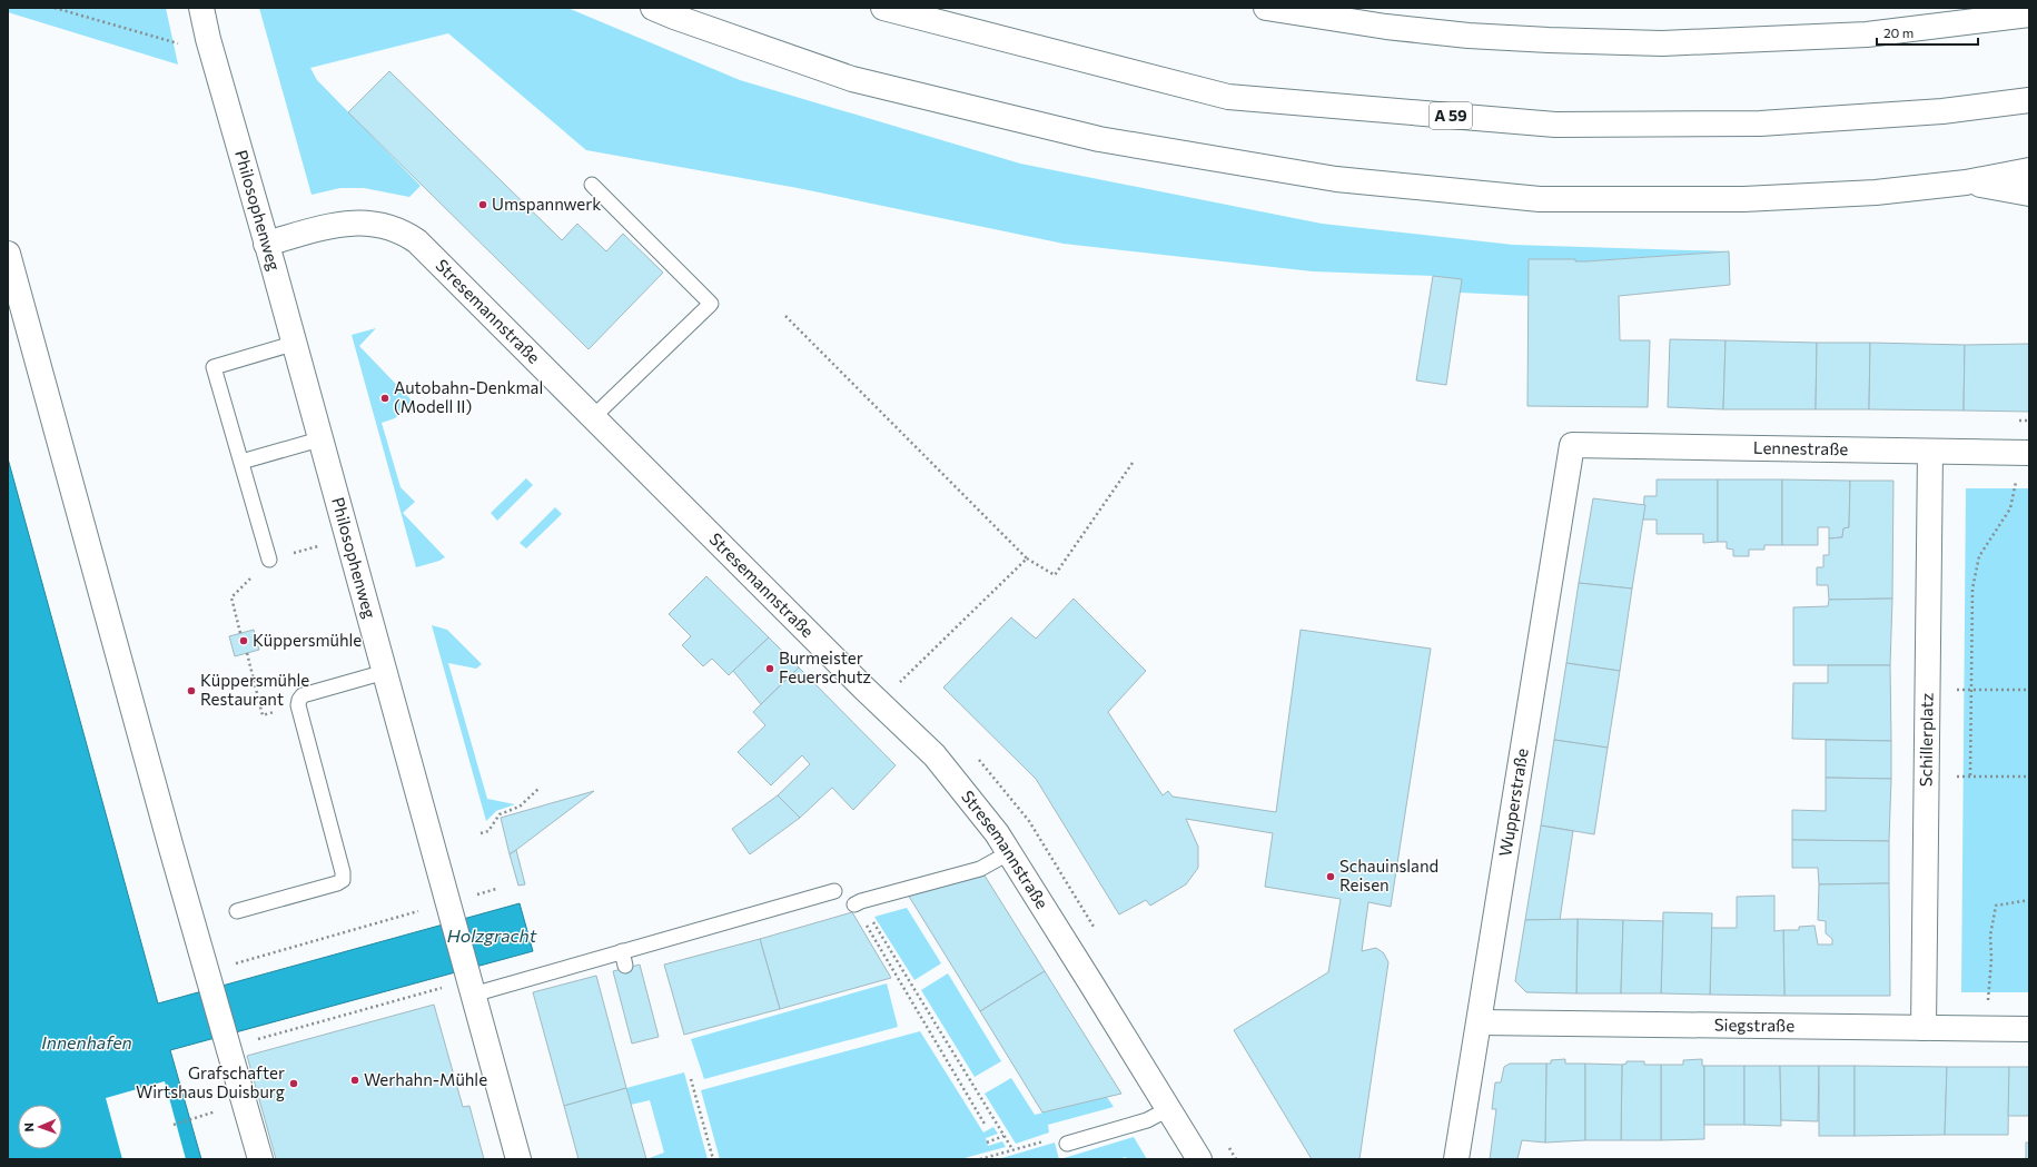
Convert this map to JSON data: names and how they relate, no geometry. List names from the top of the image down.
{
  "streets": {
    "main road": [
      "A 59",
      "Philosophenweg",
      "Stresemannstraße",
      "Lennestraße",
      "Schillerplatz",
      "Wupperstraße",
      "Siegstraße"
    ]
  },
  "crossings": [
    ["Philosophenweg", "Stresemannstraße"],
    ["Lennestraße", "Schillerplatz"],
    ["Lennestraße", "Wupperstraße"],
    ["Schillerplatz", "Siegstraße"],
    ["Wupperstraße", "Siegstraße"]
  ],
  "water": ["Holzgracht", "Innenhafen"],
  "places": [
    "Umspannwerk",
    "Autobahn-Denkmal (Modell II)",
    "Küppersmühle",
    "Burmeister Feuerschutz",
    "Küppersmühle Restaurant",
    "Schauinsland Reisen",
    "Werhahn-Mühle",
    "Grafschafter Wirtshaus Duisburg"
  ],
  "scale_bar": "20 m",
  "north": "left"
}
